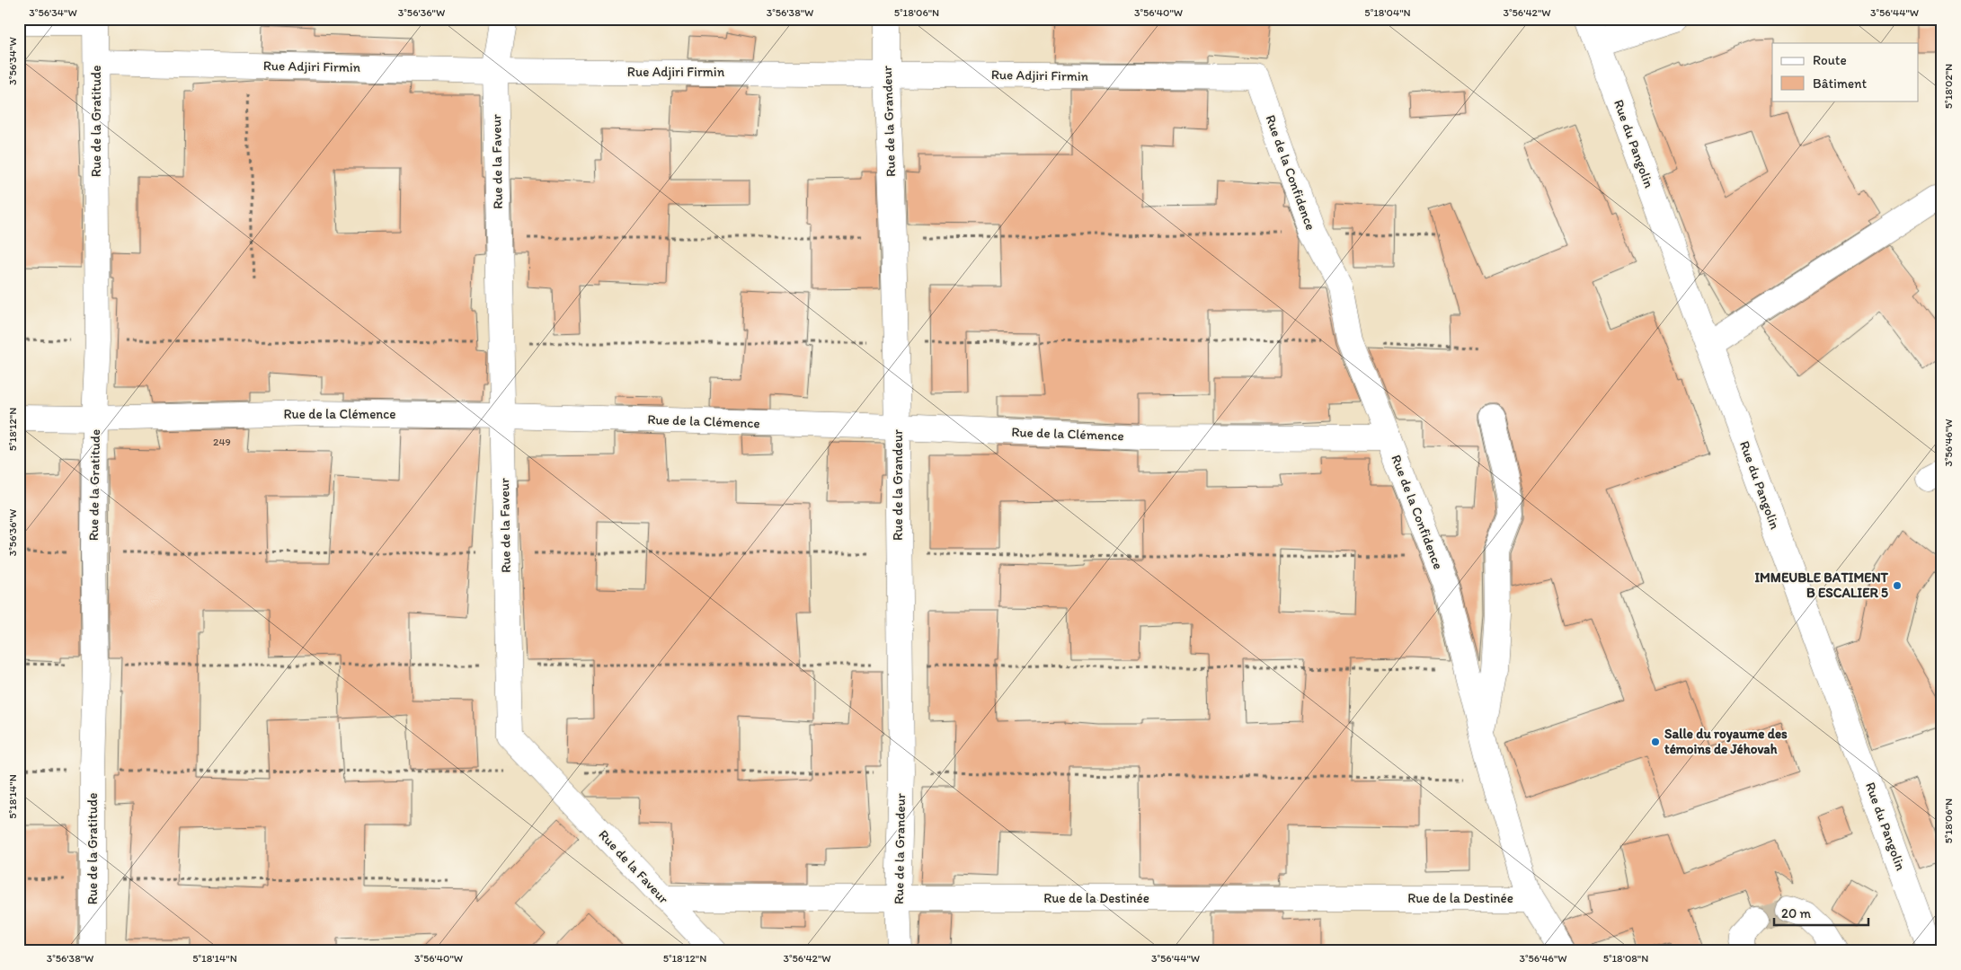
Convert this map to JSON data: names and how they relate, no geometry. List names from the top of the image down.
{
  "streets": {
    "street": [
      "Rue Adjiri Firmin",
      "Rue de la Gratitude",
      "Rue de la Grandeur",
      "Rue du Pangolin",
      "Rue de la Faveur",
      "Rue de la Confidence",
      "Rue de la Clémence",
      "Rue de la Destinée"
    ]
  },
  "crossings": [
    ["Rue Adjiri Firmin", "Rue de la Gratitude"],
    ["Rue Adjiri Firmin", "Rue de la Grandeur"],
    ["Rue Adjiri Firmin", "Rue de la Faveur"],
    ["Rue Adjiri Firmin", "Rue de la Confidence"],
    ["Rue de la Gratitude", "Rue de la Clémence"],
    ["Rue de la Grandeur", "Rue de la Clémence"],
    ["Rue de la Grandeur", "Rue de la Destinée"],
    ["Rue de la Faveur", "Rue de la Clémence"],
    ["Rue de la Faveur", "Rue de la Destinée"],
    ["Rue de la Confidence", "Rue de la Clémence"],
    ["Rue de la Confidence", "Rue de la Destinée"]
  ],
  "places": ["IMMEUBLE BATIMENT B ESCALIER 5", "Salle du royaume des témoins de Jéhovah"],
  "house_numbers": ["249"],
  "legend": ["Route", "Bâtiment"],
  "scale_bar": "20 m",
  "coordinates": [
    "3°56'34\"W",
    "3°56'36\"W",
    "3°56'38\"W",
    "5°18'06\"N",
    "3°56'40\"W",
    "5°18'04\"N",
    "3°56'42\"W",
    "3°56'44\"W",
    "5°18'02\"N",
    "5°18'12\"N",
    "3°56'46\"W",
    "5°18'14\"N",
    "5°18'08\"N"
  ]
}
